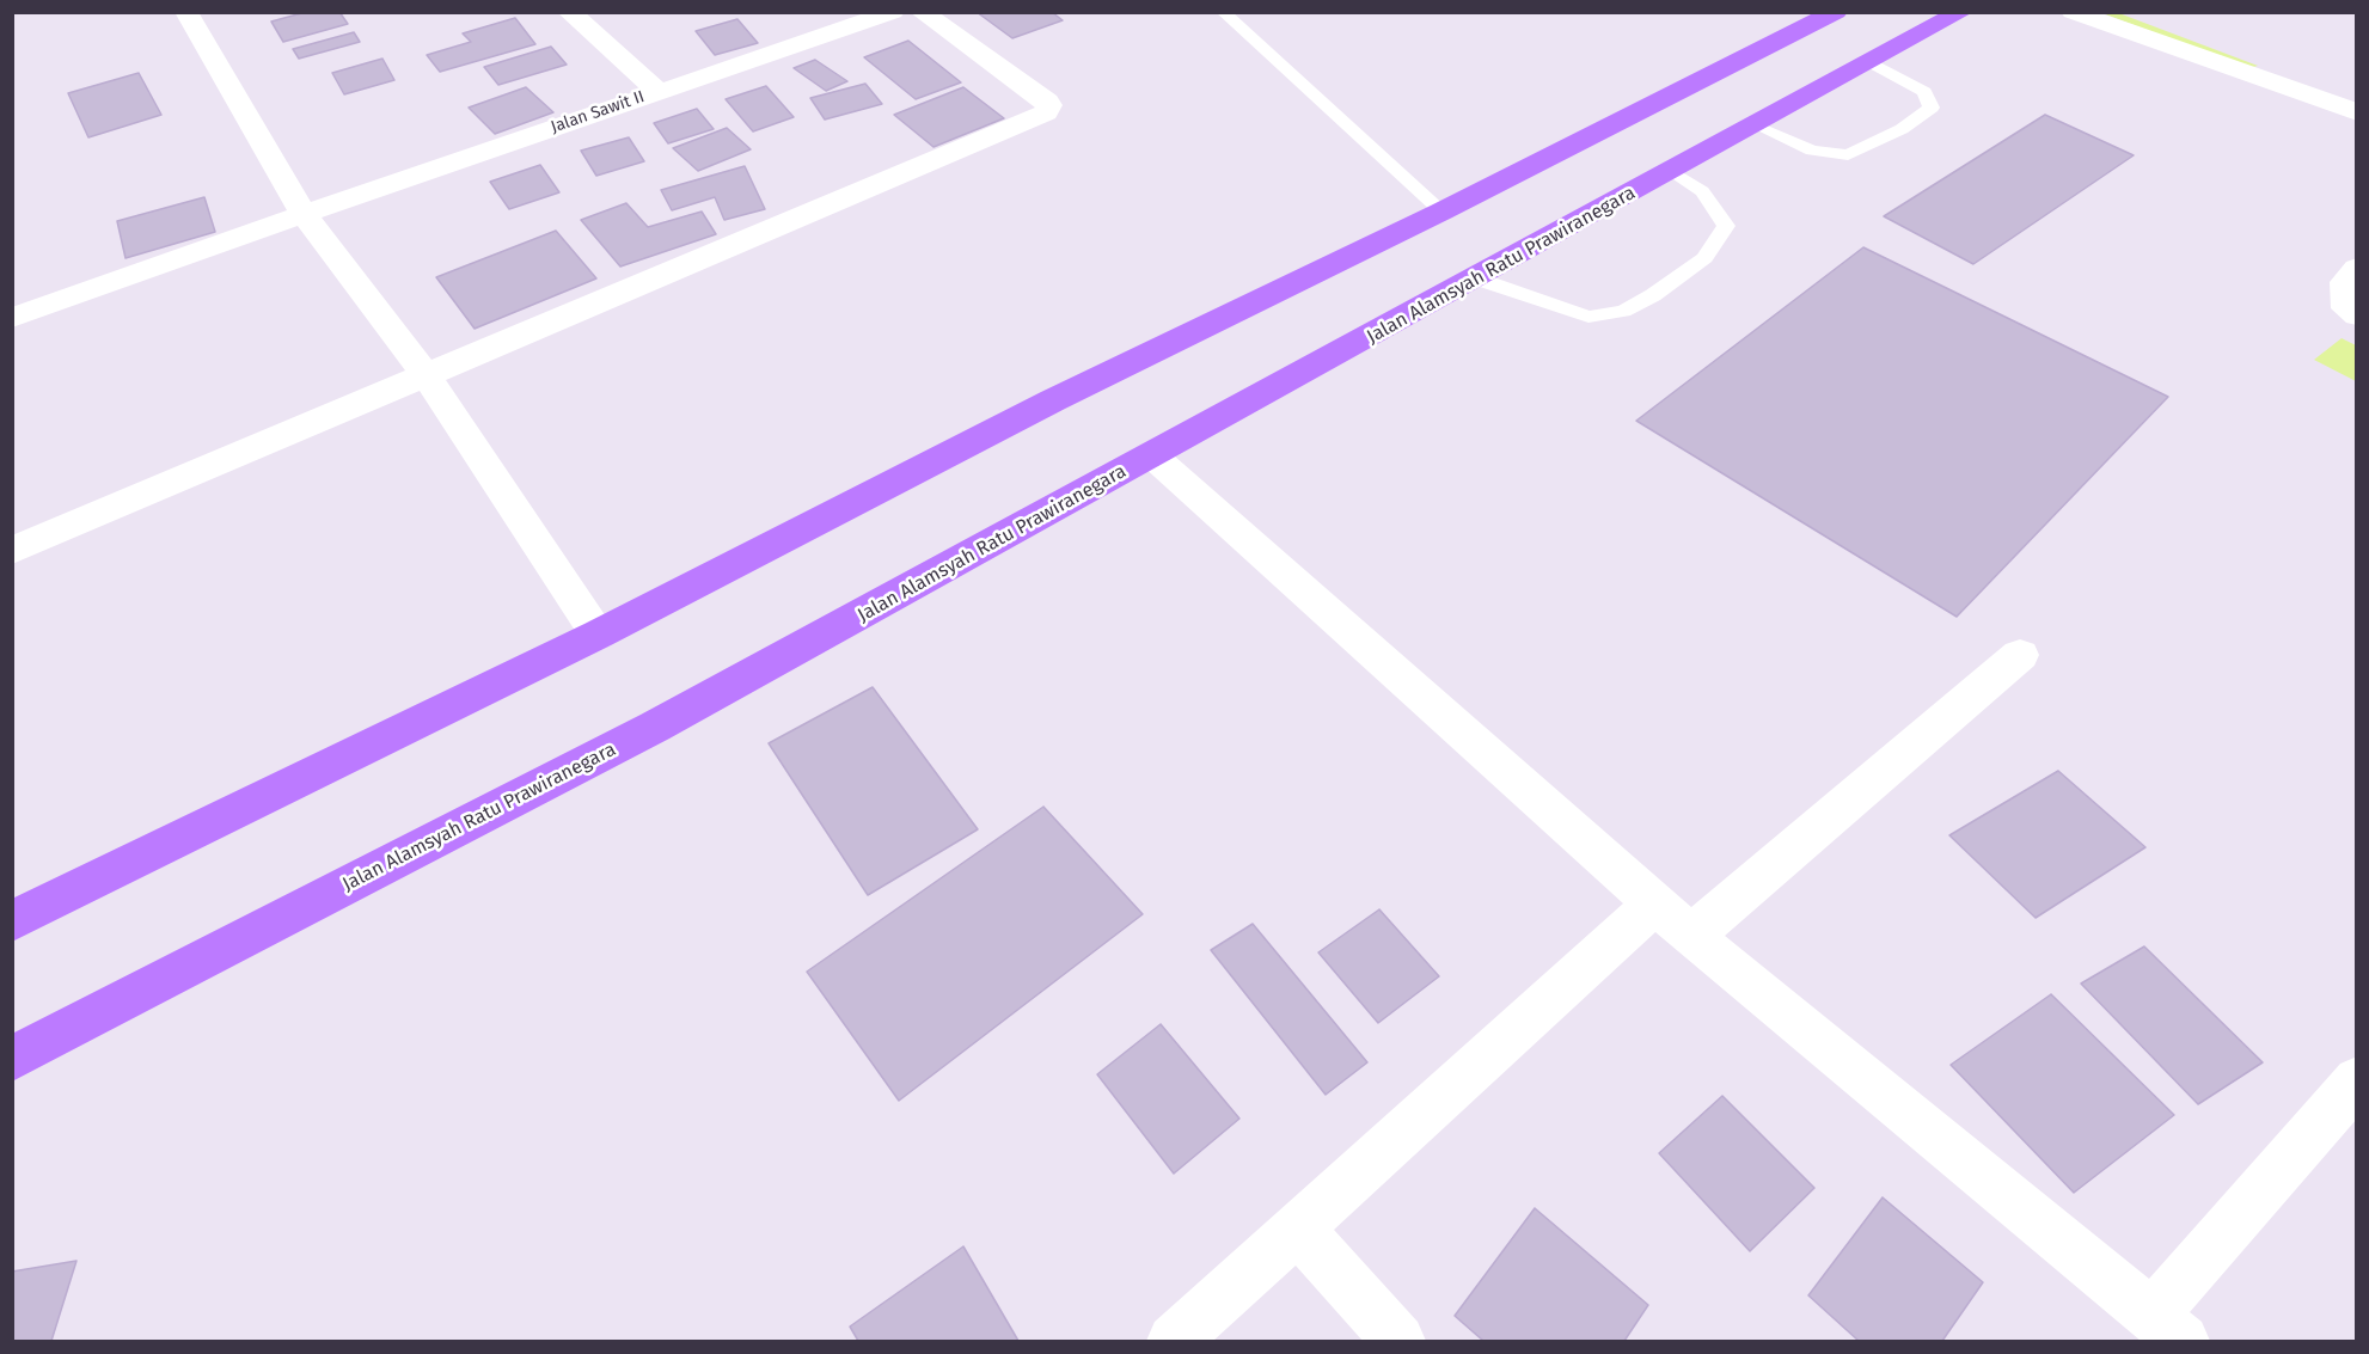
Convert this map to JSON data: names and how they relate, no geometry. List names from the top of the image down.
{
  "streets": {
    "highway": ["Jalan Alamsyah Ratu Prawiranegara"],
    "street": ["Jalan Sawit II"]
  }
}
